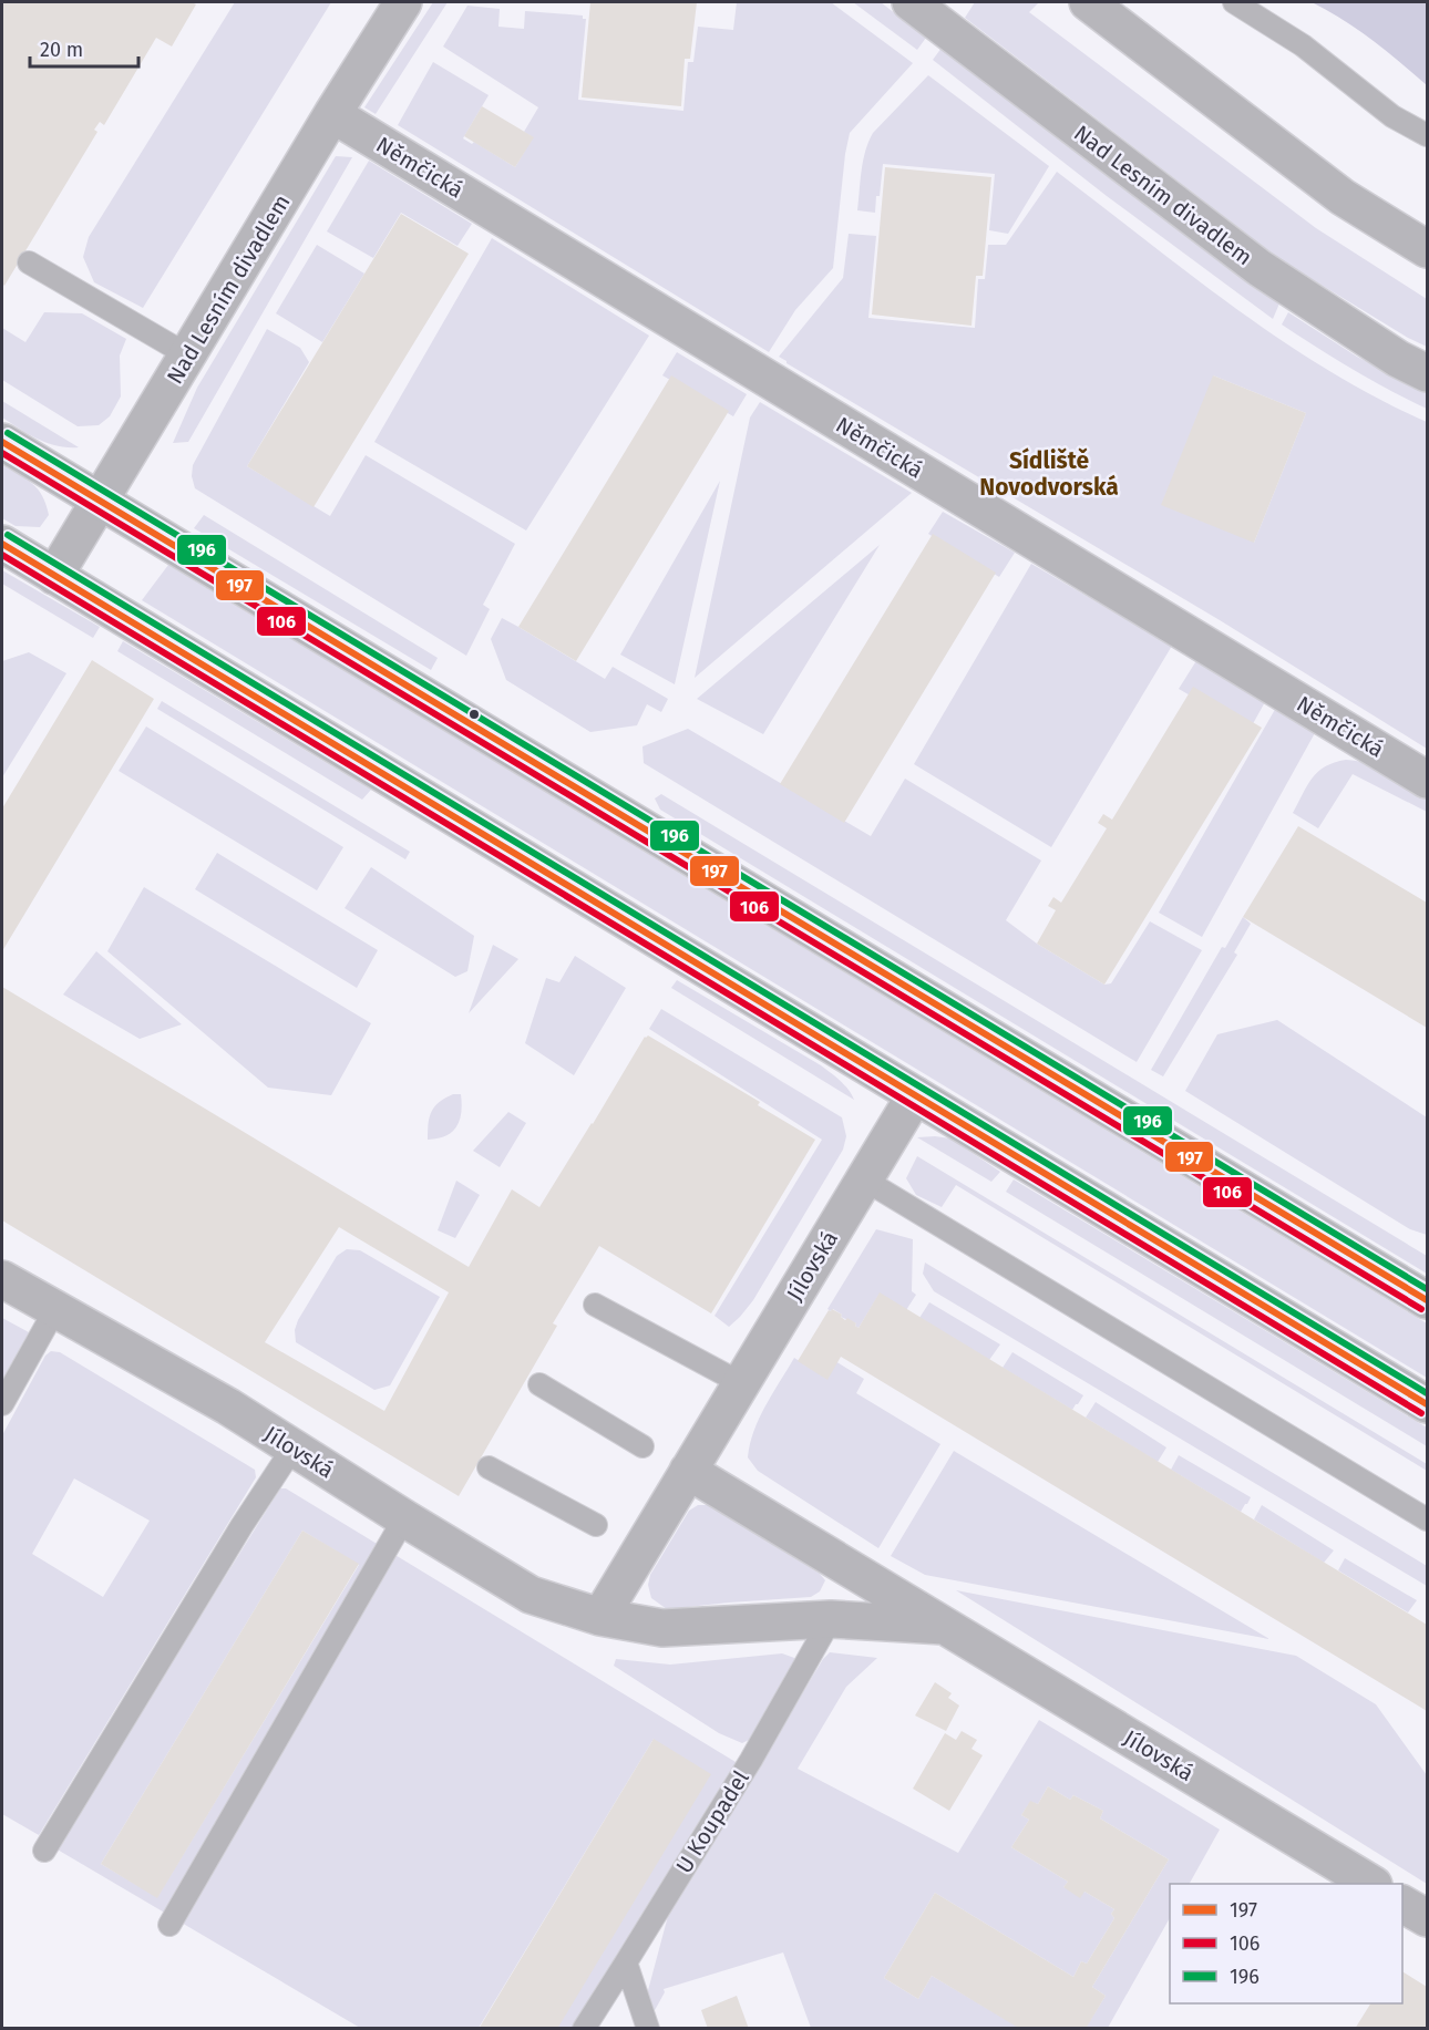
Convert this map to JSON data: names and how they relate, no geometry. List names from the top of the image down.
{
  "streets": {
    "street": ["Němčická", "Nad Lesním divadlem", "Jílovská"],
    "lane": ["U Koupadel"]
  },
  "crossings": [
    ["Němčická", "Nad Lesním divadlem"],
    ["Jílovská", "U Koupadel"]
  ],
  "districts": ["Sídliště Novodvorská"],
  "lines": ["transit line 196", "transit line 197", "transit line 106"],
  "legend": ["197", "106", "196"],
  "scale_bar": "20 m"
}
